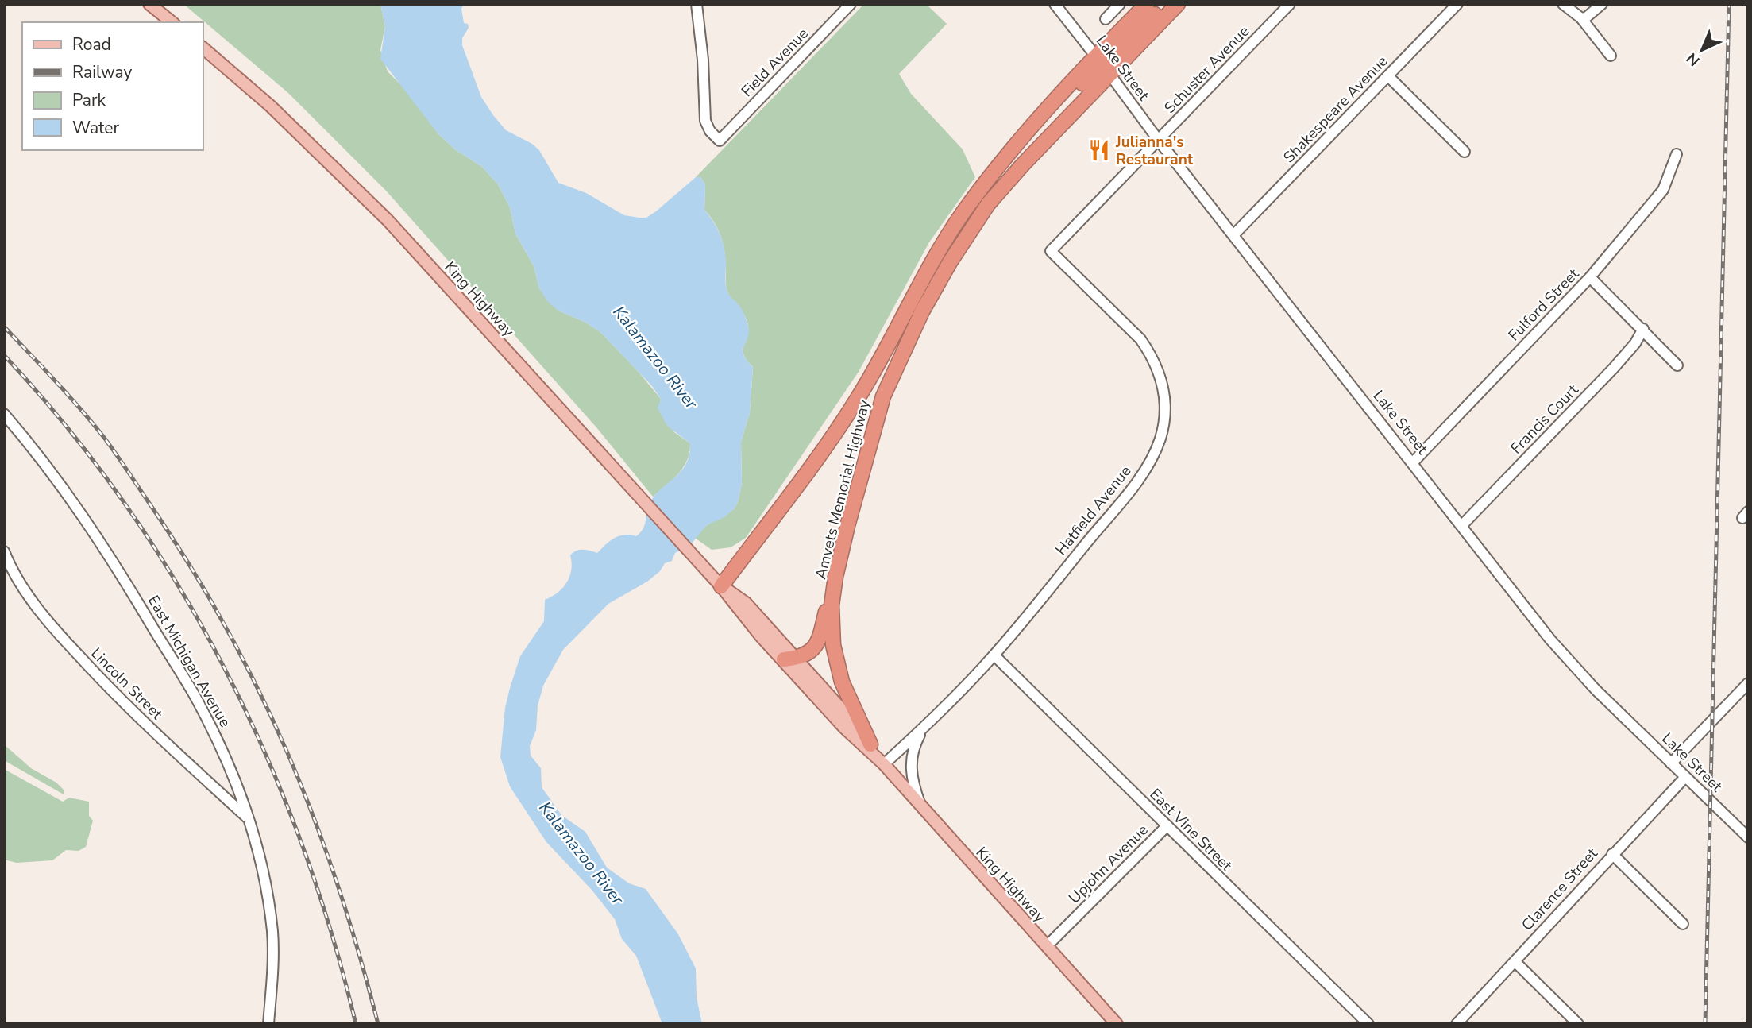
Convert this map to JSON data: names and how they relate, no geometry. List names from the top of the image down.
{
  "streets": {
    "highway": ["Amvets Memorial Highway"],
    "main road": ["King Highway"],
    "street": [
      "Field Avenue",
      "Lake Street",
      "Schuster Avenue",
      "Shakespeare Avenue",
      "Fulford Street",
      "Francis Court",
      "Hatfield Avenue",
      "East Michigan Avenue",
      "Lincoln Street",
      "East Vine Street",
      "Upjohn Avenue",
      "Clarence Street"
    ]
  },
  "crossings": [
    ["Lake Street", "Schuster Avenue"],
    ["Lake Street", "Shakespeare Avenue"],
    ["Lake Street", "Fulford Street"],
    ["Lake Street", "Francis Court"],
    ["Lake Street", "Amvets Memorial Highway"],
    ["Lake Street", "Clarence Street"],
    ["Schuster Avenue", "Hatfield Avenue"],
    ["King Highway", "Amvets Memorial Highway"],
    ["King Highway", "Hatfield Avenue"],
    ["King Highway", "Upjohn Avenue"],
    ["Hatfield Avenue", "East Vine Street"],
    ["East Michigan Avenue", "Lincoln Street"],
    ["East Vine Street", "Upjohn Avenue"]
  ],
  "water": ["Kalamazoo River"],
  "places": {
    "restaurant": ["Julianna's Restaurant"]
  },
  "legend": [
    "Road",
    "Railway",
    "Park",
    "Water"
  ],
  "north": "bottom left"
}
